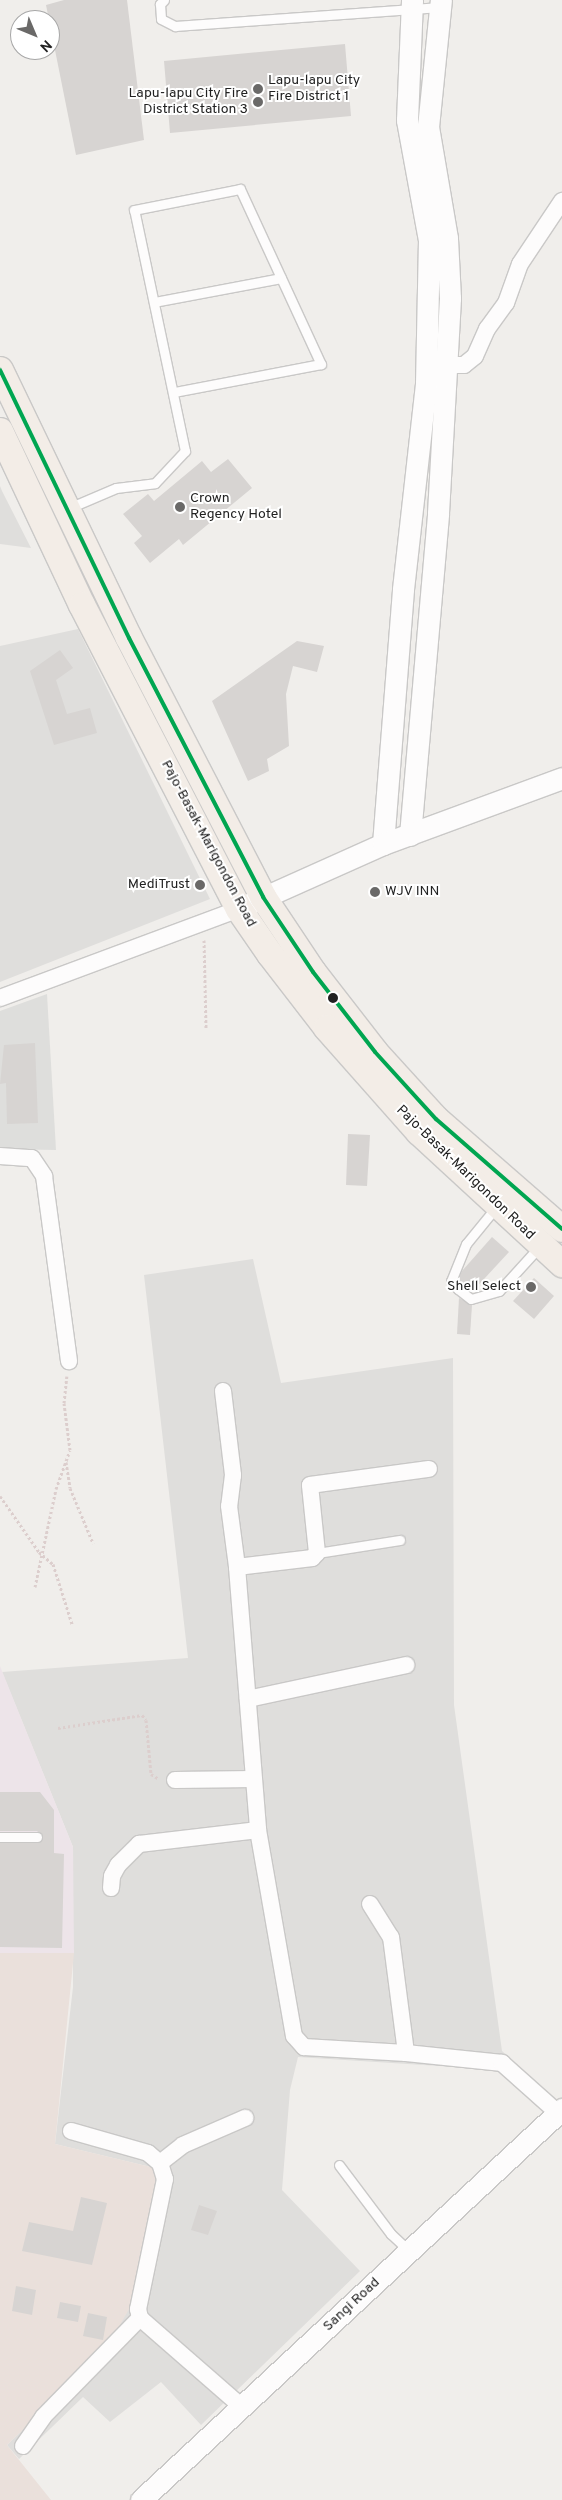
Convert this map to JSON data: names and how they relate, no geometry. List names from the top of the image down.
{
  "streets": {
    "main road": ["Pajo-Basak-Marigondon Road"],
    "street": ["Sangi Road"]
  },
  "places": [
    "Lapu-lapu City Fire District 1",
    "Lapu-lapu City Fire District Station 3",
    "Crown Regency Hotel",
    "MediTrust",
    "WJV INN",
    "Shell Select"
  ],
  "north": "bottom right"
}
